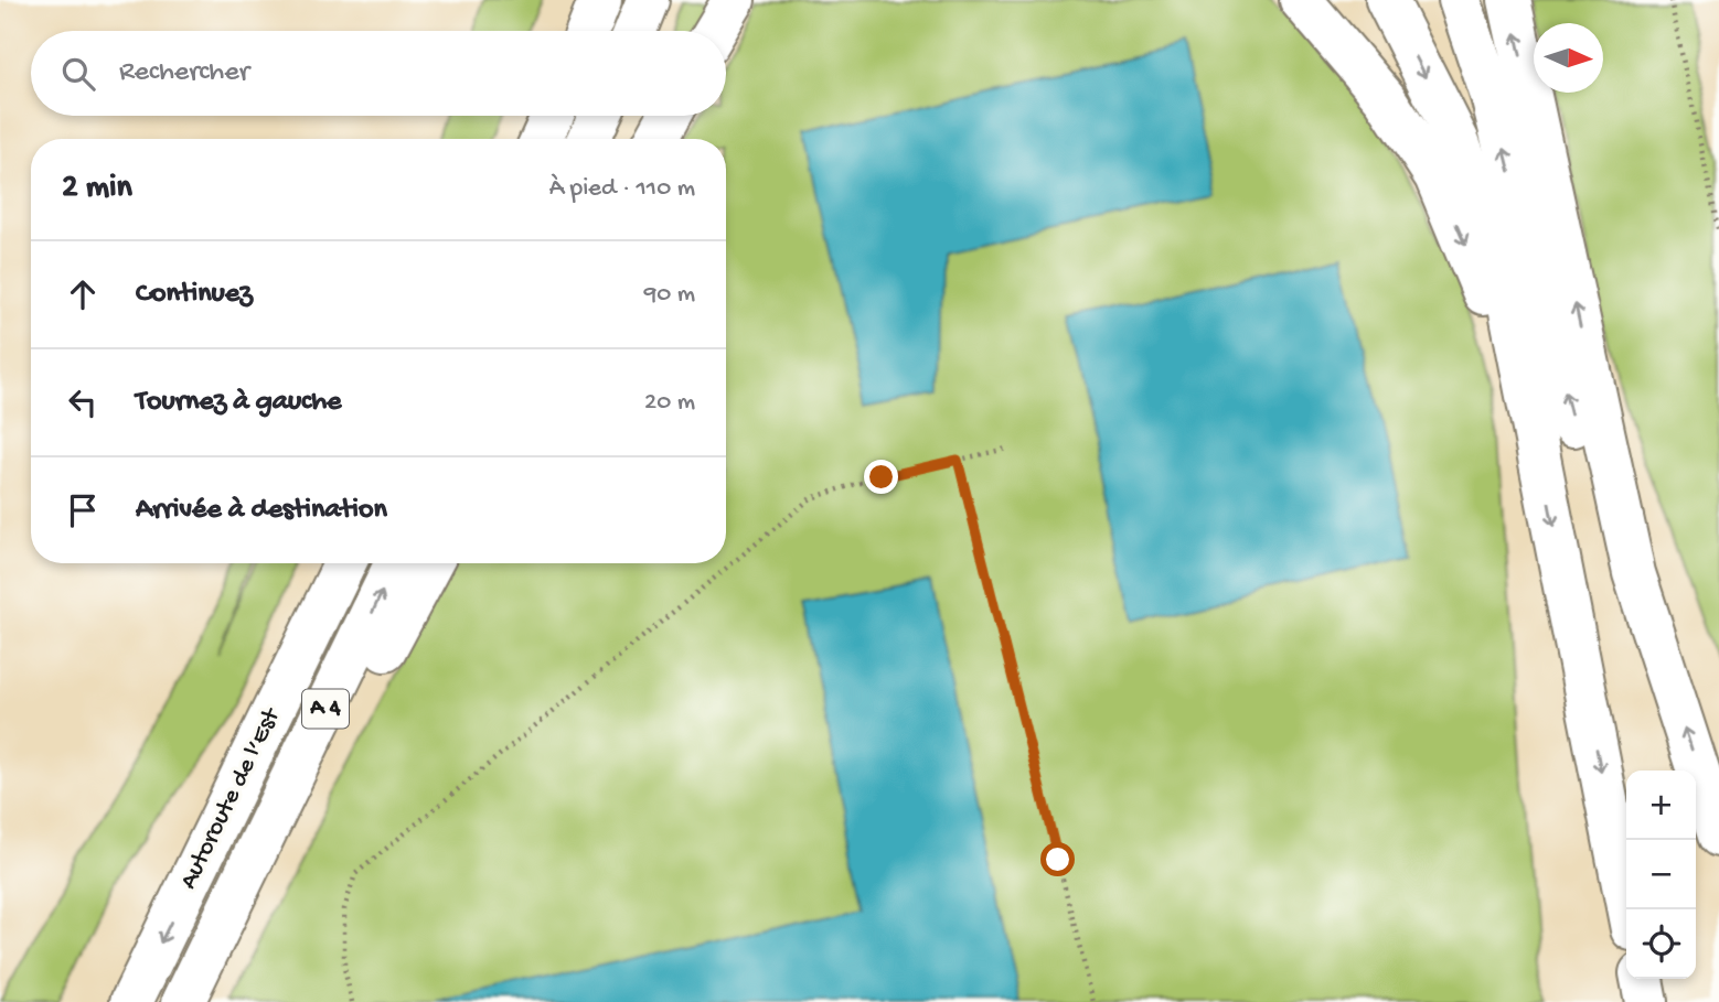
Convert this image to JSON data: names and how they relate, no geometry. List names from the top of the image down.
{
  "streets": {
    "highway": ["A 4", "Autoroute de l’Est"]
  },
  "north": "right",
  "page": {
    "search": "Rechercher",
    "heading": ["2 min", "À pied · 110 m"],
    "list": [
      ["Continuez", "90 m"],
      ["Tournez à gauche", "20 m"],
      "Arrivée à destination"
    ],
    "map_buttons": ["+", "−"]
  }
}
